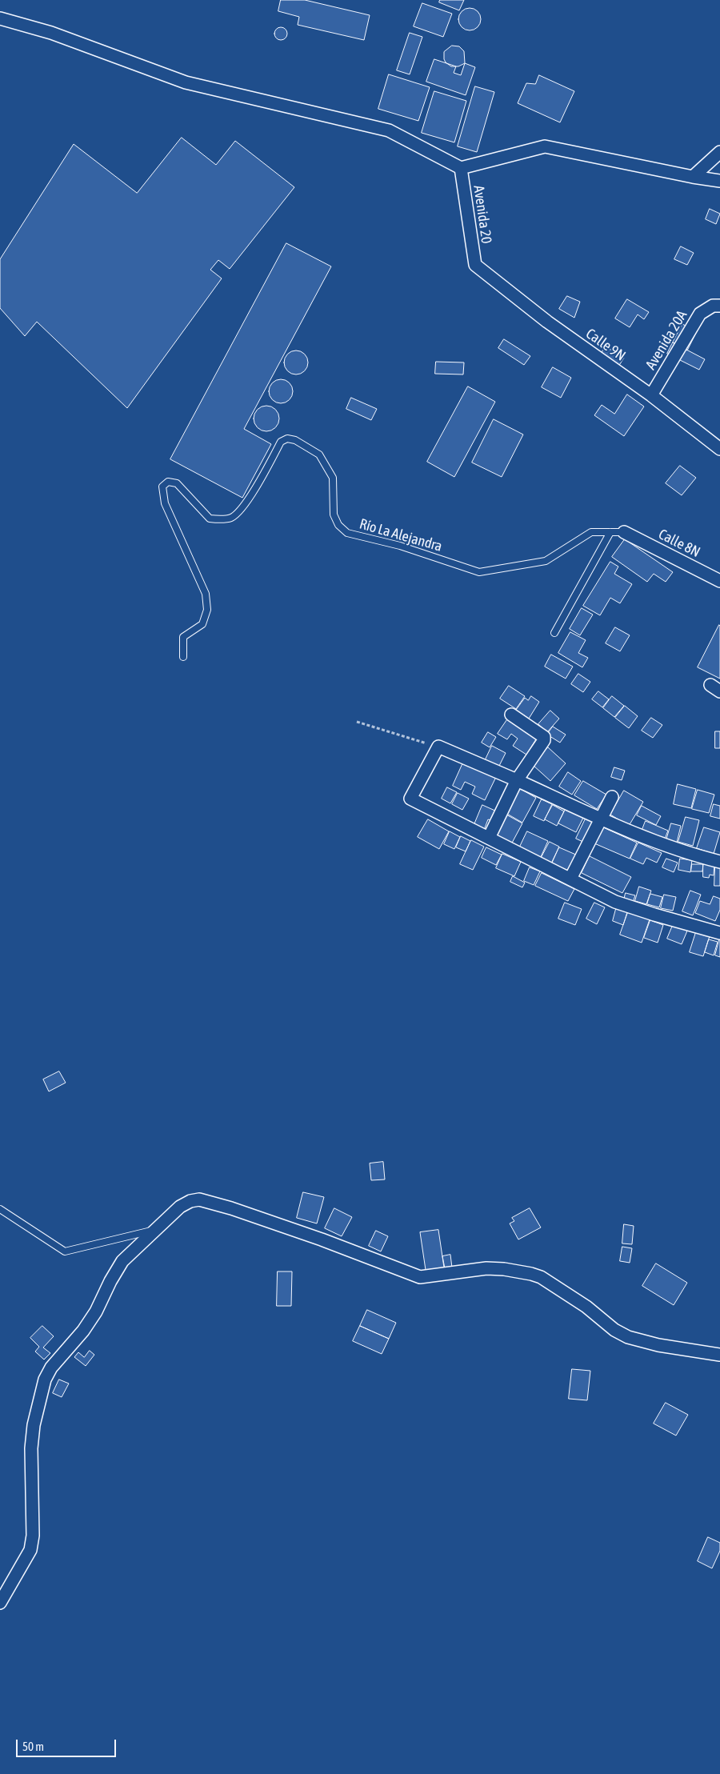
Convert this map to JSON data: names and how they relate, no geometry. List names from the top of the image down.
{
  "streets": {
    "street": [
      "Avenida 20",
      "Avenida 20A",
      "Calle 9N",
      "Calle 8N"
    ],
    "lane": ["Río La Alejandra"]
  },
  "crossings": [
    ["Avenida 20", "Calle 9N"],
    ["Avenida 20A", "Calle 9N"],
    ["Río La Alejandra", "Calle 8N"]
  ],
  "scale_bar": "50 m"
}
